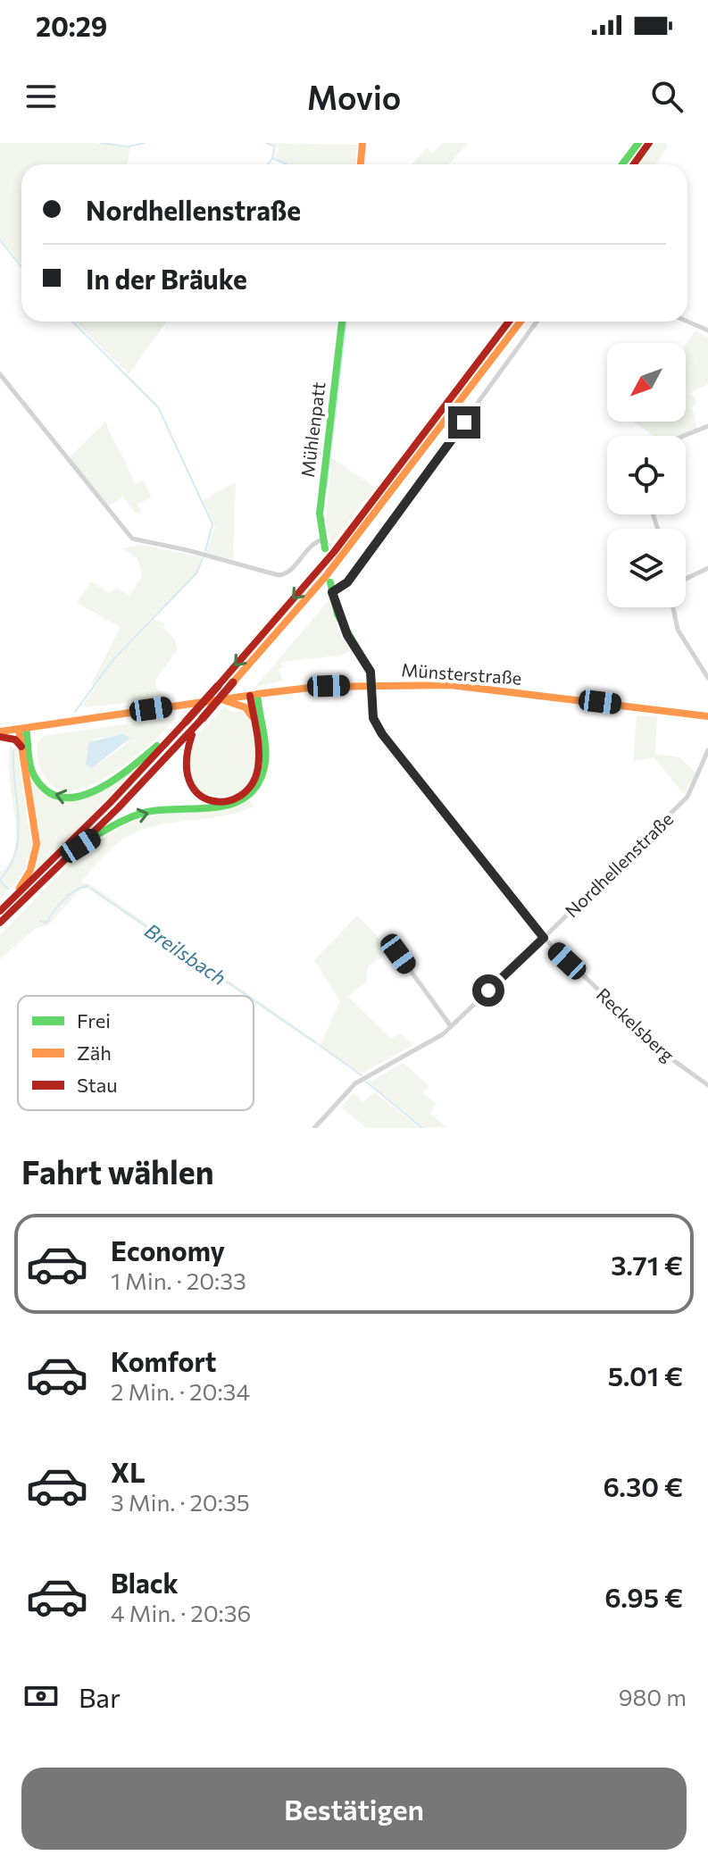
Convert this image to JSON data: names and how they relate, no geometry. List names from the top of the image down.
{
  "streets": {
    "main road": ["Mühlenpatt", "Münsterstraße"],
    "street": ["Nordhellenstraße", "Reckelsberg"]
  },
  "crossings": [
    ["Münsterstraße", "Reckelsberg"],
    ["Nordhellenstraße", "Reckelsberg"]
  ],
  "water": ["Breilsbach"],
  "legend": ["Frei", "Zäh", "Stau"],
  "north": "bottom left",
  "page": {
    "status": "20:29",
    "header": "Movio",
    "banner": ["Nordhellenstraße", "In der Bräuke"],
    "heading": "Fahrt wählen",
    "list": [
      {
        "name": "Economy",
        "note": "1 Min. · 20:33",
        "value": "3.71 €"
      },
      {
        "name": "Komfort",
        "note": "2 Min. · 20:34",
        "value": "5.01 €"
      },
      {
        "name": "XL",
        "note": "3 Min. · 20:35",
        "value": "6.30 €"
      },
      {
        "name": "Black",
        "note": "4 Min. · 20:36",
        "value": "6.95 €"
      }
    ],
    "pay": ["Bar", "980 m"],
    "buttons": "Bestätigen"
  }
}
